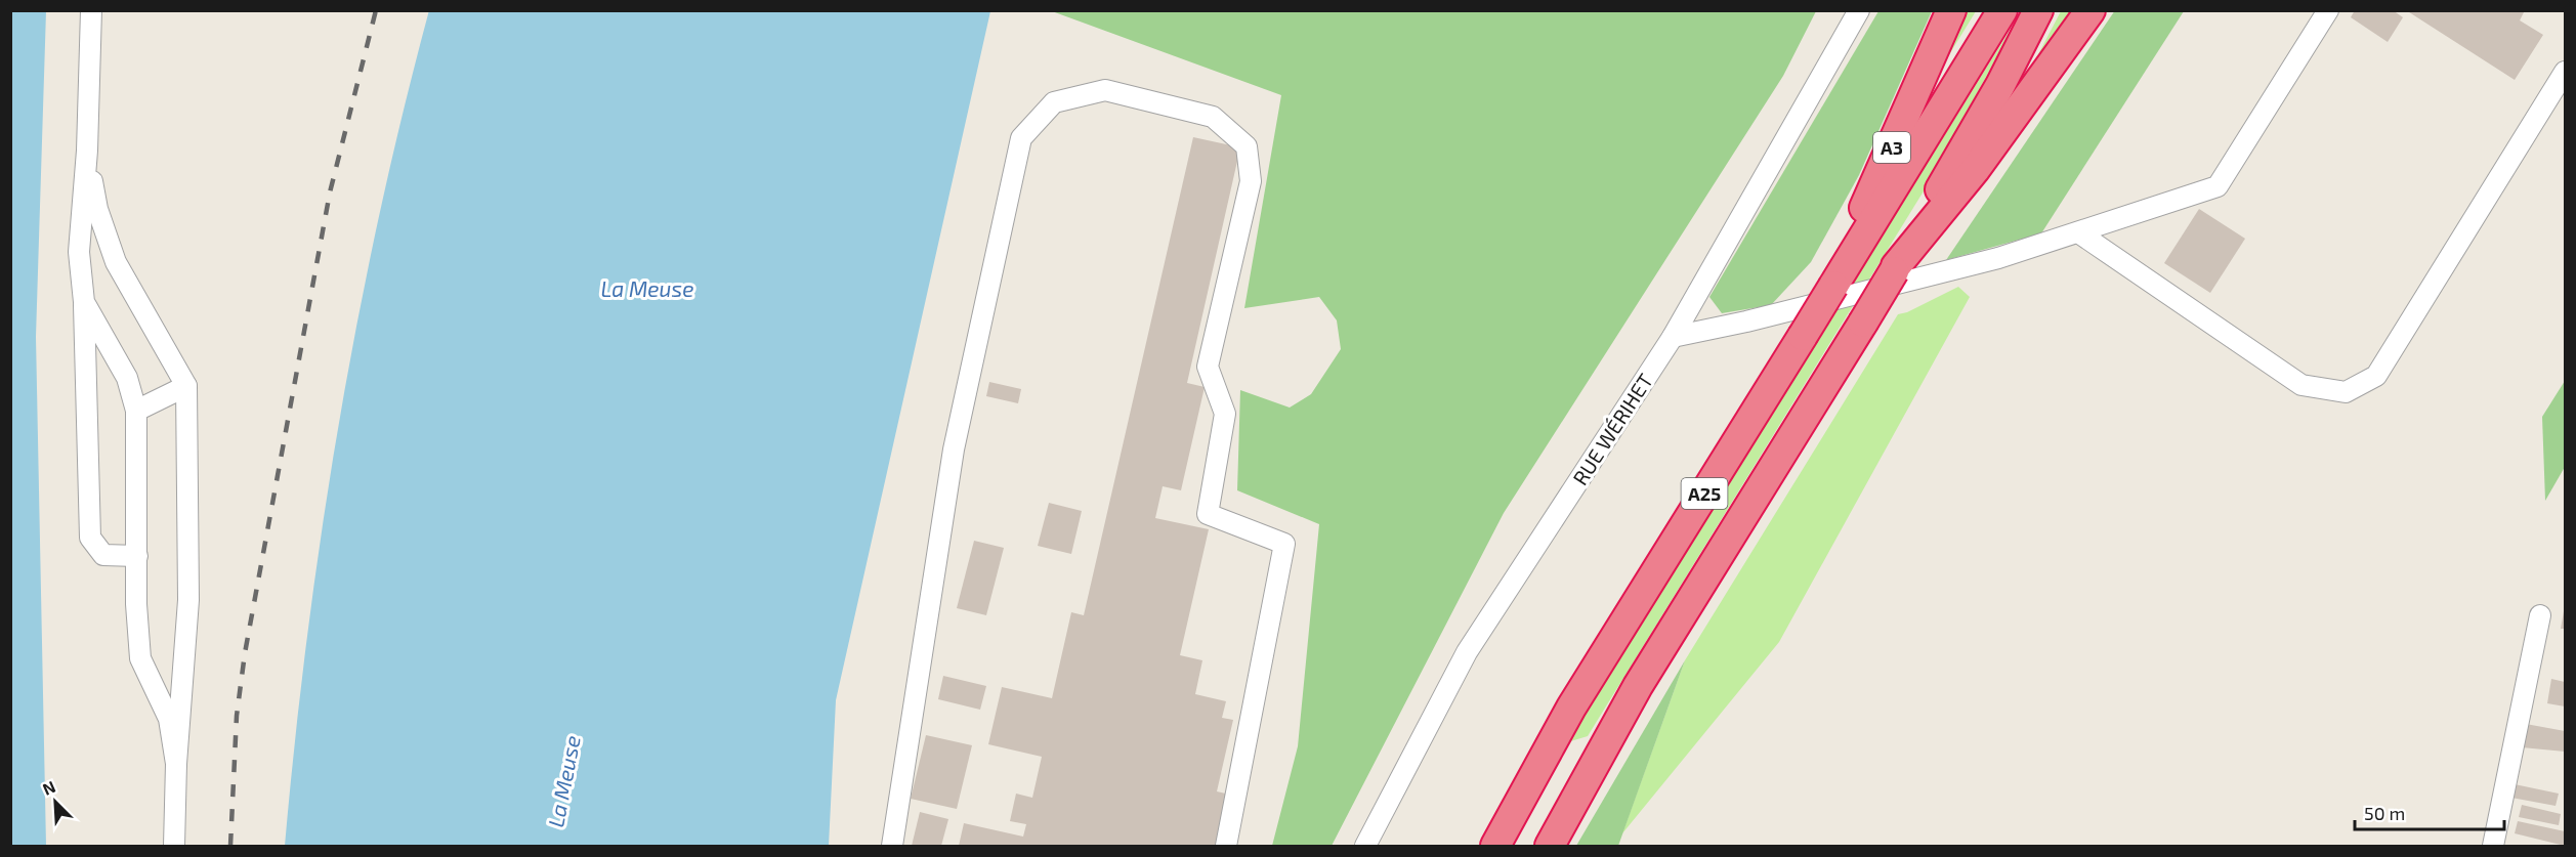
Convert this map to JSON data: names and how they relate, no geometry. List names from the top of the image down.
{
  "streets": {
    "highway": ["A3", "A25"],
    "street": ["RUE WÉRIHET"]
  },
  "crossings": [
    ["A3", "A25"]
  ],
  "water": ["La Meuse"],
  "scale_bar": "50 m",
  "north": "top left"
}
